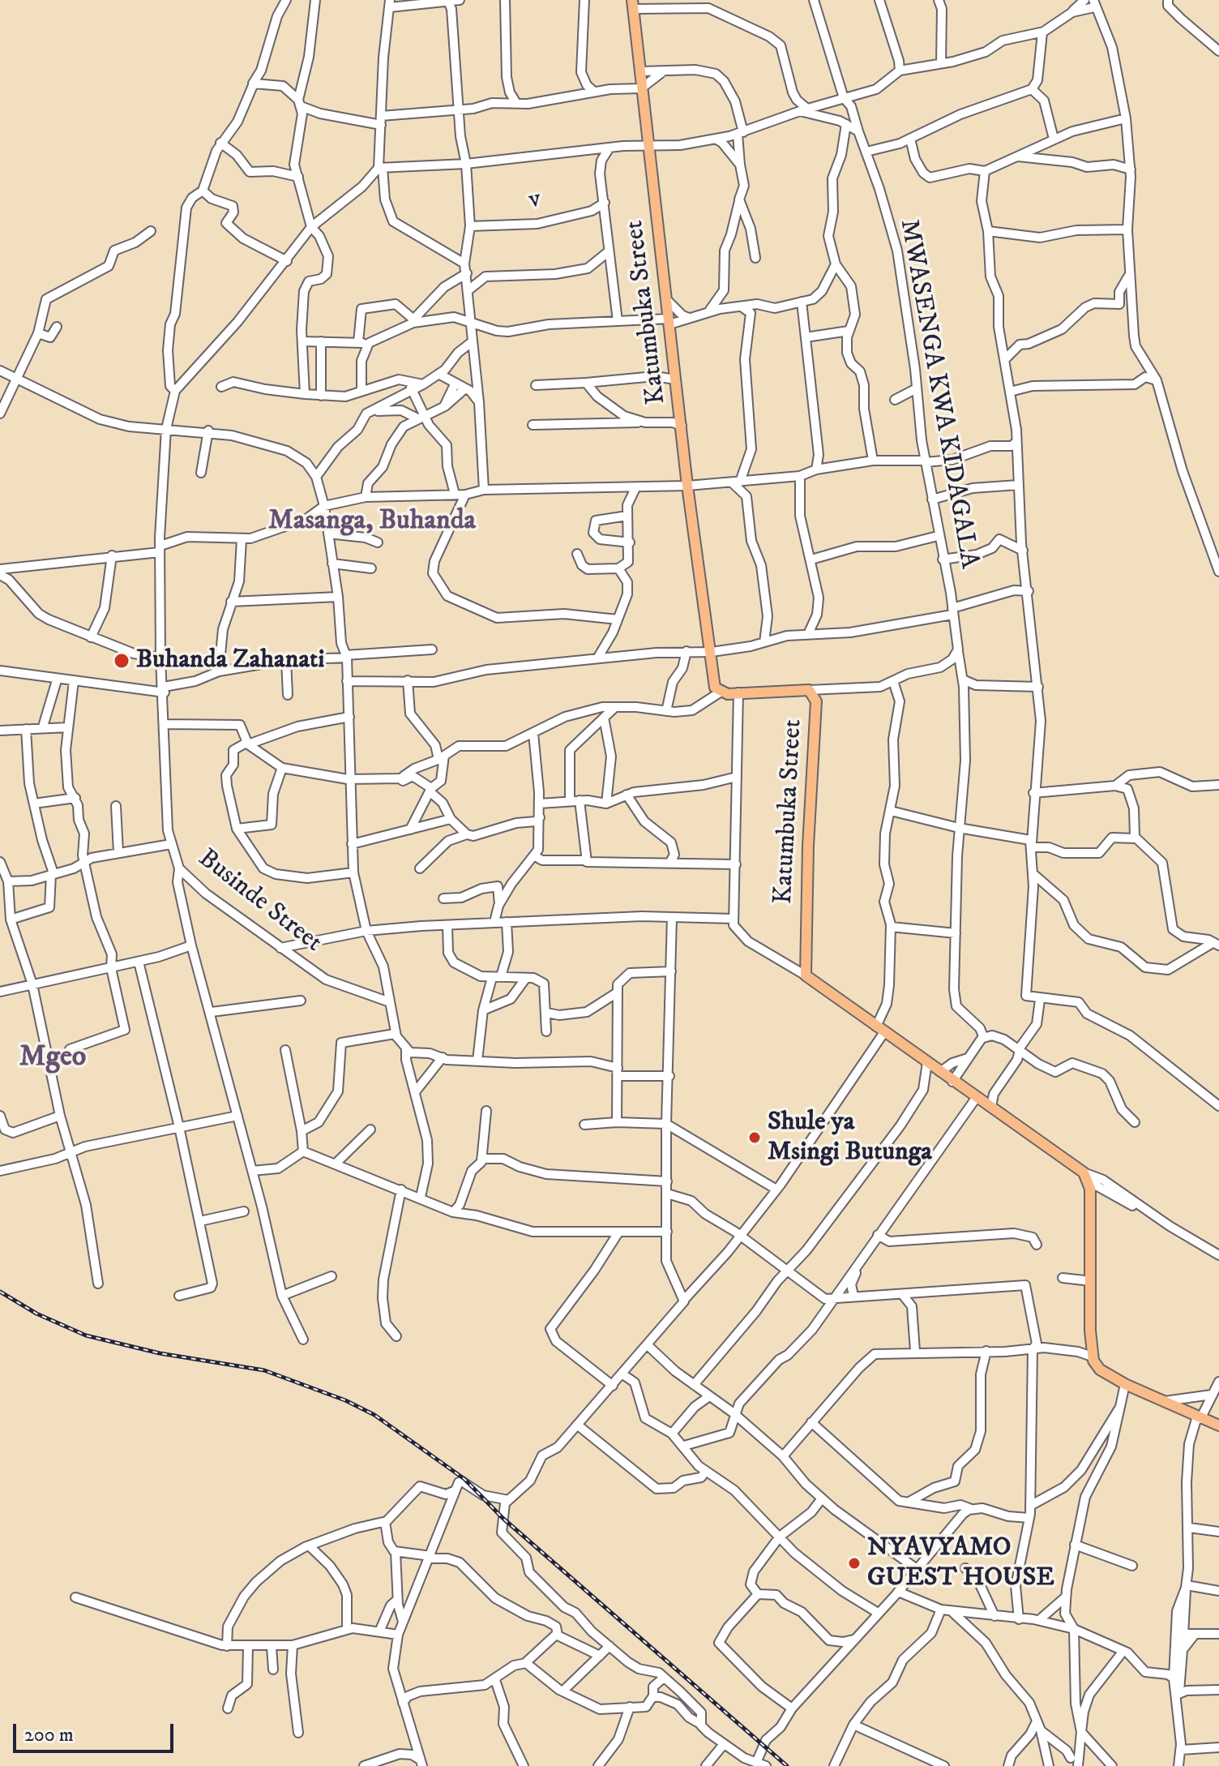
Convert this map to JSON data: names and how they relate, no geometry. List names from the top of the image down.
{
  "streets": {
    "main road": ["Katumbuka Street"],
    "street": ["v", "MWASENGA KWA KIDAGALA", "Businde Street"]
  },
  "districts": ["Masanga, Buhanda", "Mgeo"],
  "places": ["Buhanda Zahanati", "Shule ya Msingi Butunga", "NYAVYAMO GUEST HOUSE"],
  "scale_bar": "200 m"
}
